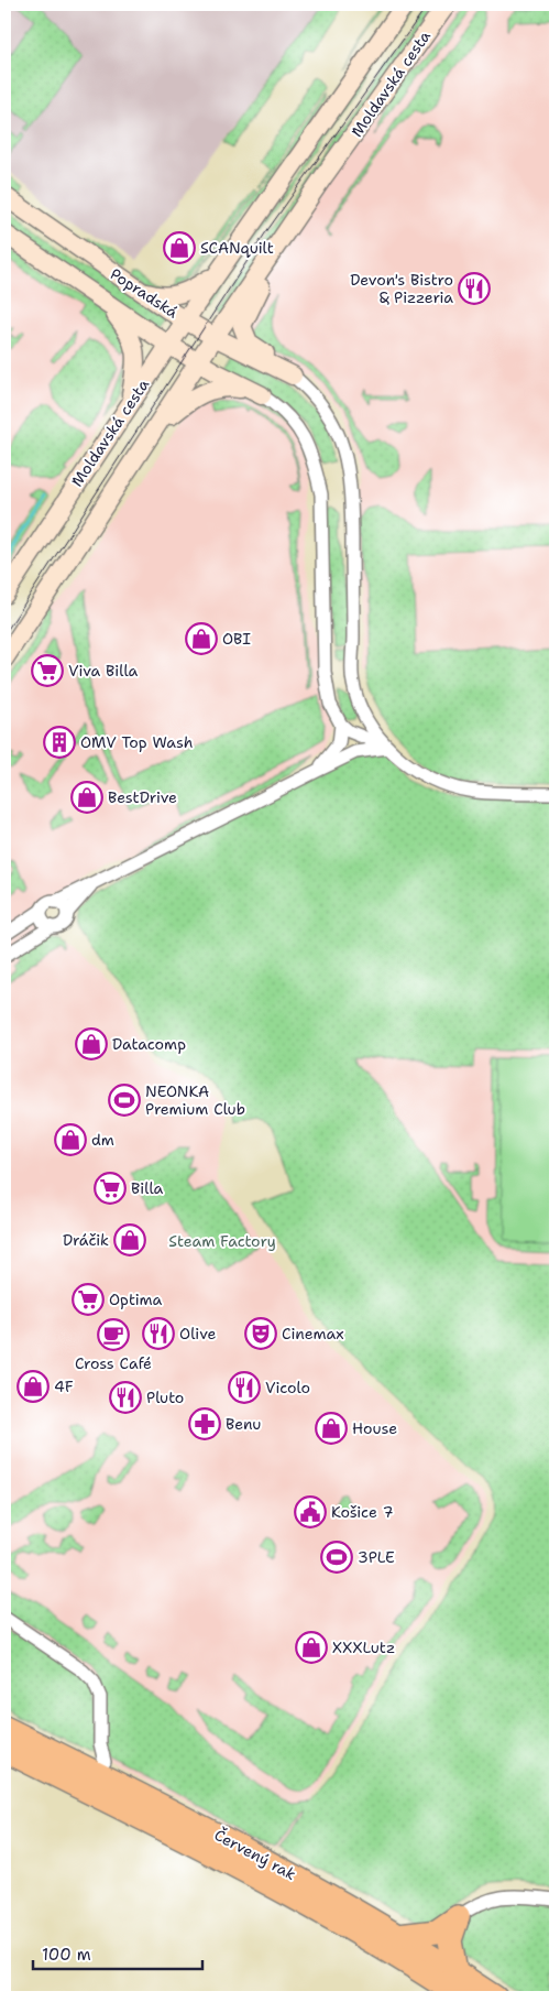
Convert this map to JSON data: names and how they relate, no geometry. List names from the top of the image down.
{
  "streets": {
    "highway": ["Červený rak"],
    "street": ["Moldavská cesta", "Popradská"]
  },
  "crossings": [
    ["Moldavská cesta", "Popradská"]
  ],
  "parks": ["Steam Factory"],
  "places": {
    "shop": [
      "SCANquilt",
      "OBI",
      "BestDrive",
      "Datacomp",
      "dm",
      "Dráčik",
      "4F",
      "House",
      "XXXLutz"
    ],
    "restaurant": [
      "Devon's Bistro & Pizzeria",
      "Olive",
      "Vicolo",
      "Pluto"
    ],
    "supermarket": ["Viva Billa", "Billa", "Optima"],
    "building": ["OMV Top Wash"],
    "sports": ["NEONKA Premium Club", "3PLE"],
    "theatre": ["Cinemax"],
    "cafe": ["Cross Café"],
    "pharmacy": ["Benu"],
    "public building": ["Košice 7"]
  },
  "scale_bar": "100 m"
}
